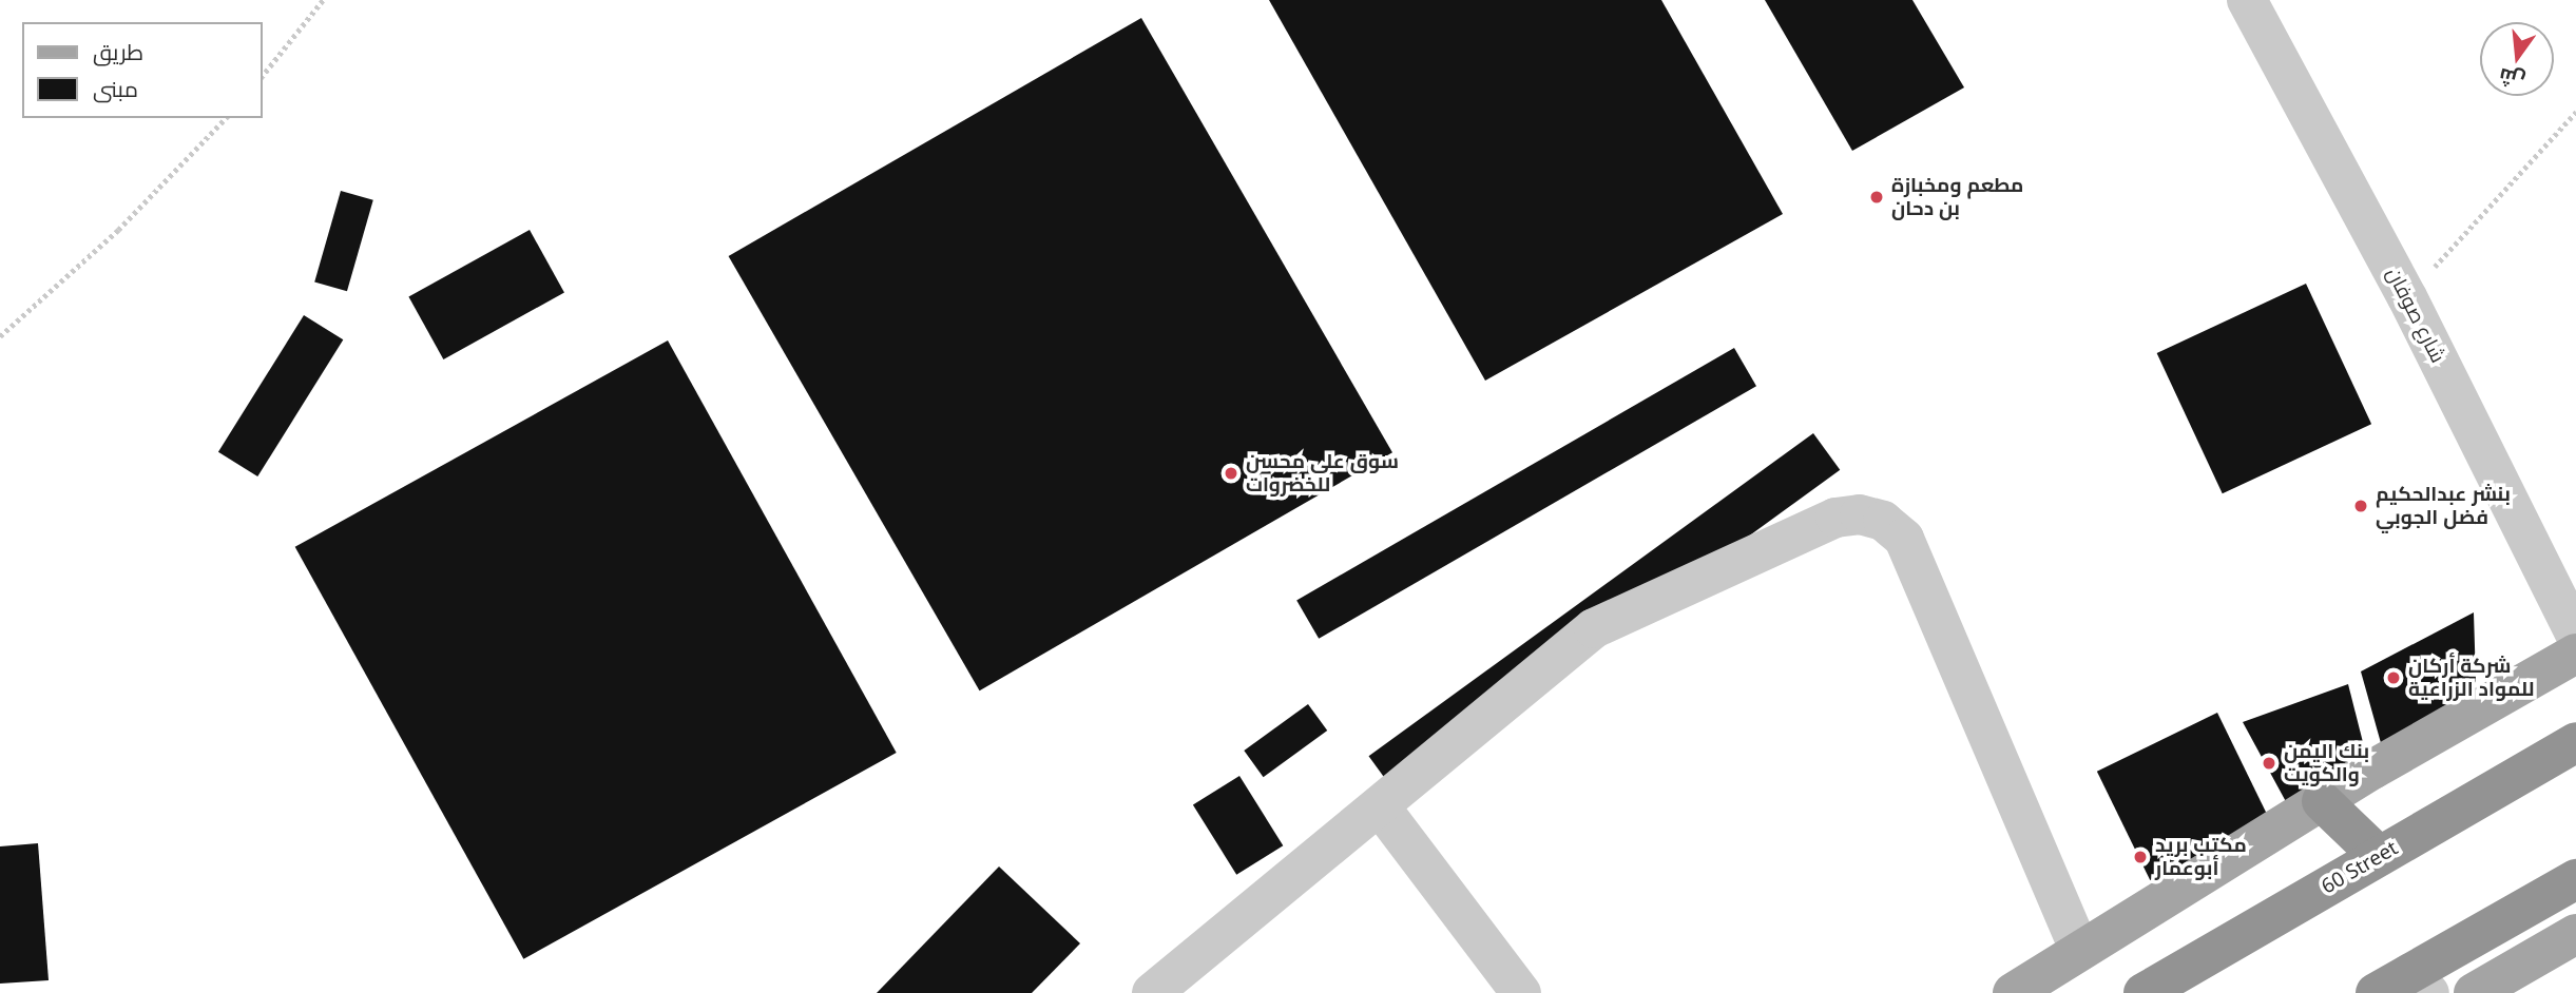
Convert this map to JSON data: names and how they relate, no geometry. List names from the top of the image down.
{
  "streets": {
    "highway": ["60 Street"],
    "street": ["شارع صوفان"]
  },
  "places": [
    "مطعم ومخبازة بن دحان",
    "سوق علي محسن للخضروات",
    "بنشر عبدالحكيم فضل الجوبي",
    "شركة أركان للمواد الزراعية",
    "بنك اليمن والكويت",
    "مكتب بريد أبوعمار"
  ],
  "legend": ["طريق", "مبنى"],
  "north": "bottom"
}
